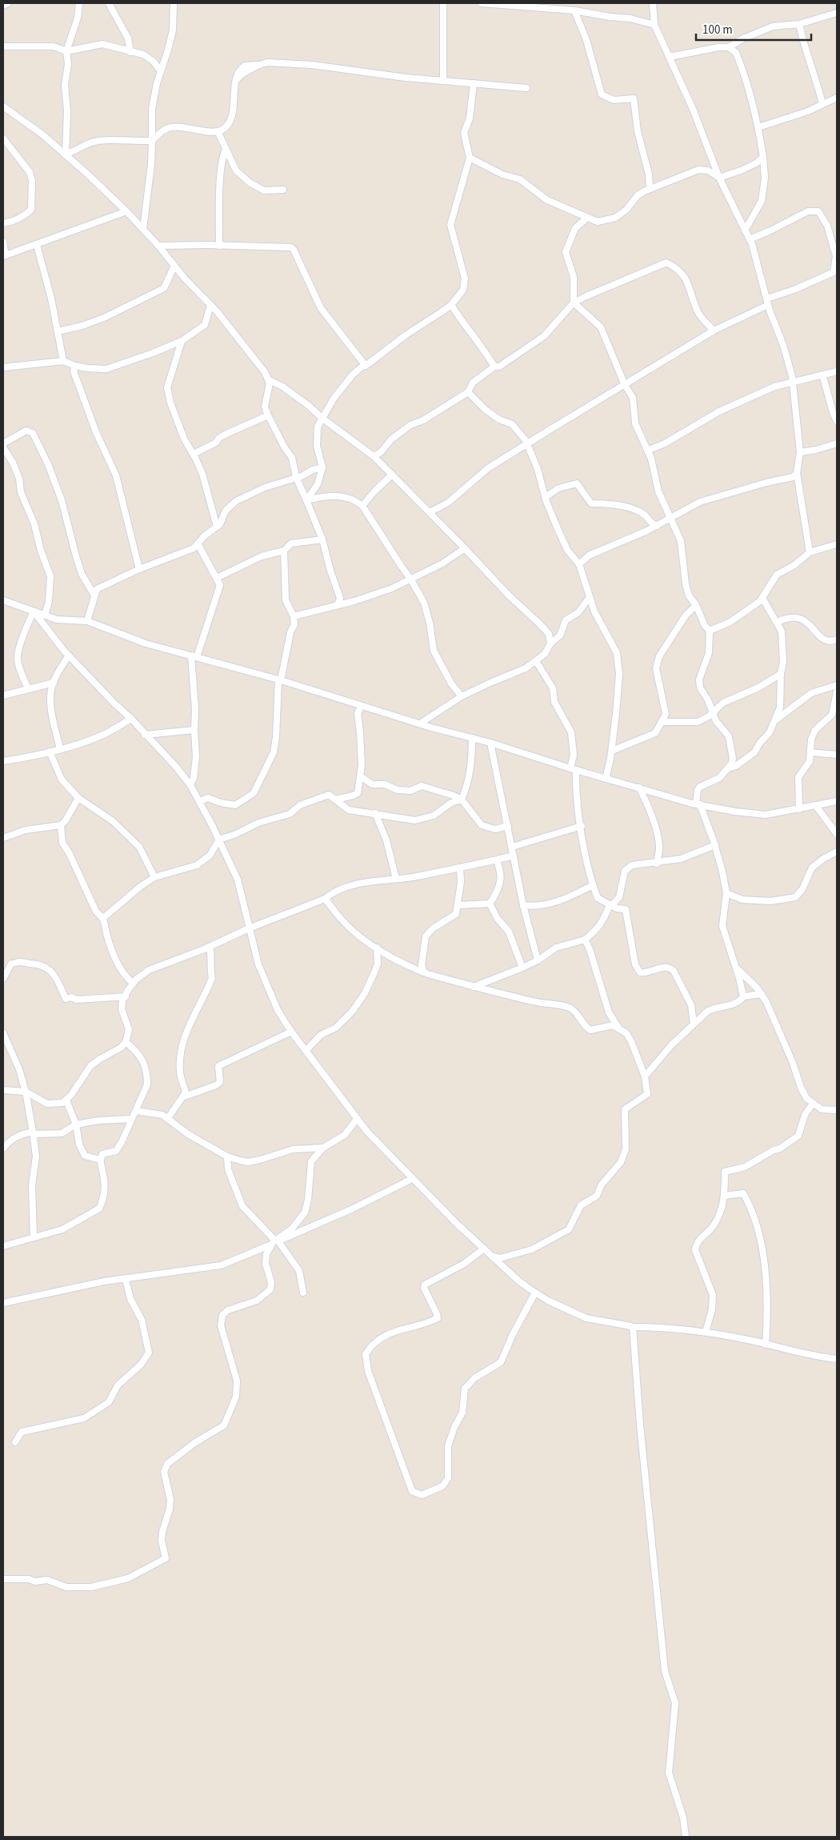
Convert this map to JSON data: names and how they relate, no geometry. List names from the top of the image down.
{
  "scale_bar": "100 m"
}
